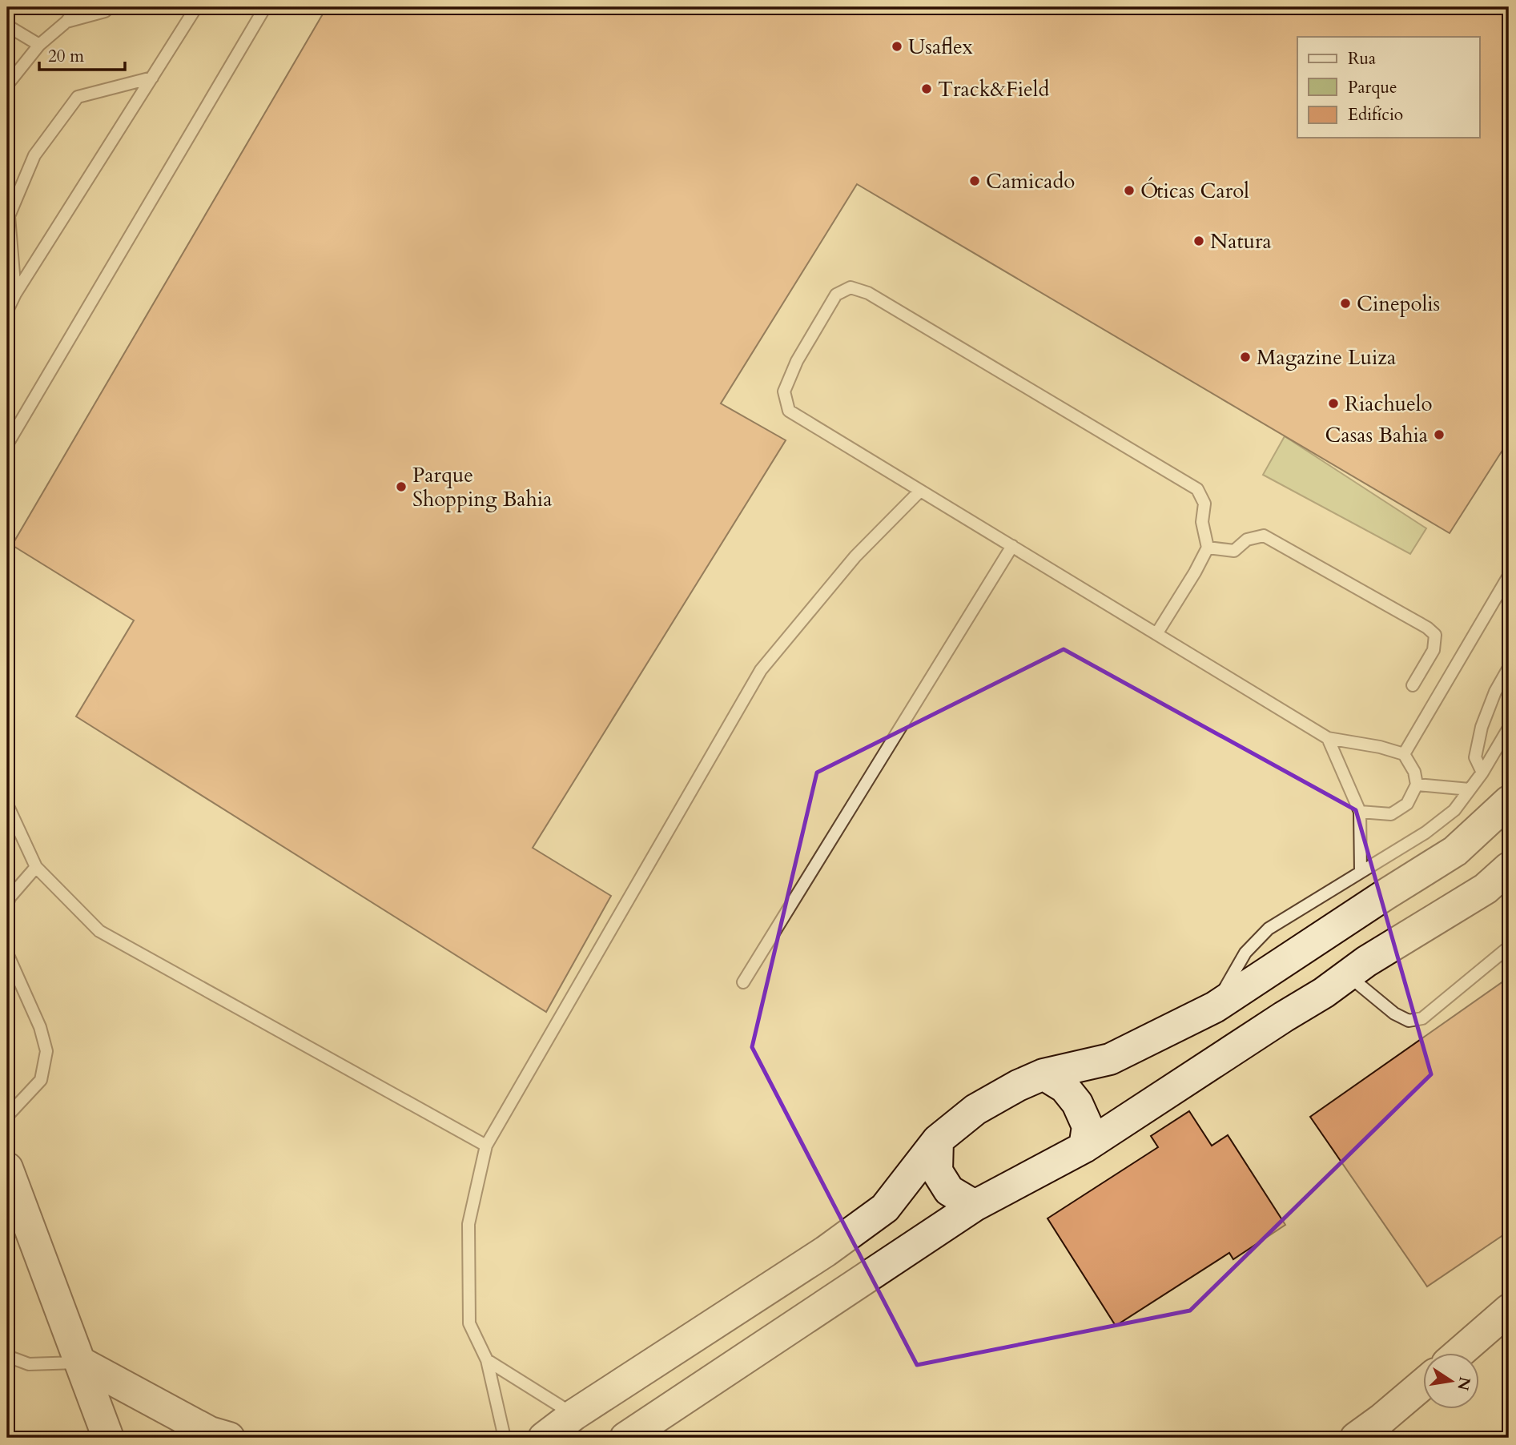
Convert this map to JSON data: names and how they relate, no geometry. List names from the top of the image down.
{
  "places": [
    "Usaflex",
    "Track&Field",
    "Camicado",
    "Óticas Carol",
    "Natura",
    "Cinepolis",
    "Magazine Luiza",
    "Riachuelo",
    "Casas Bahia",
    "Parque Shopping Bahia"
  ],
  "legend": ["Rua", "Parque", "Edifício"],
  "scale_bar": "20 m",
  "north": "right"
}
